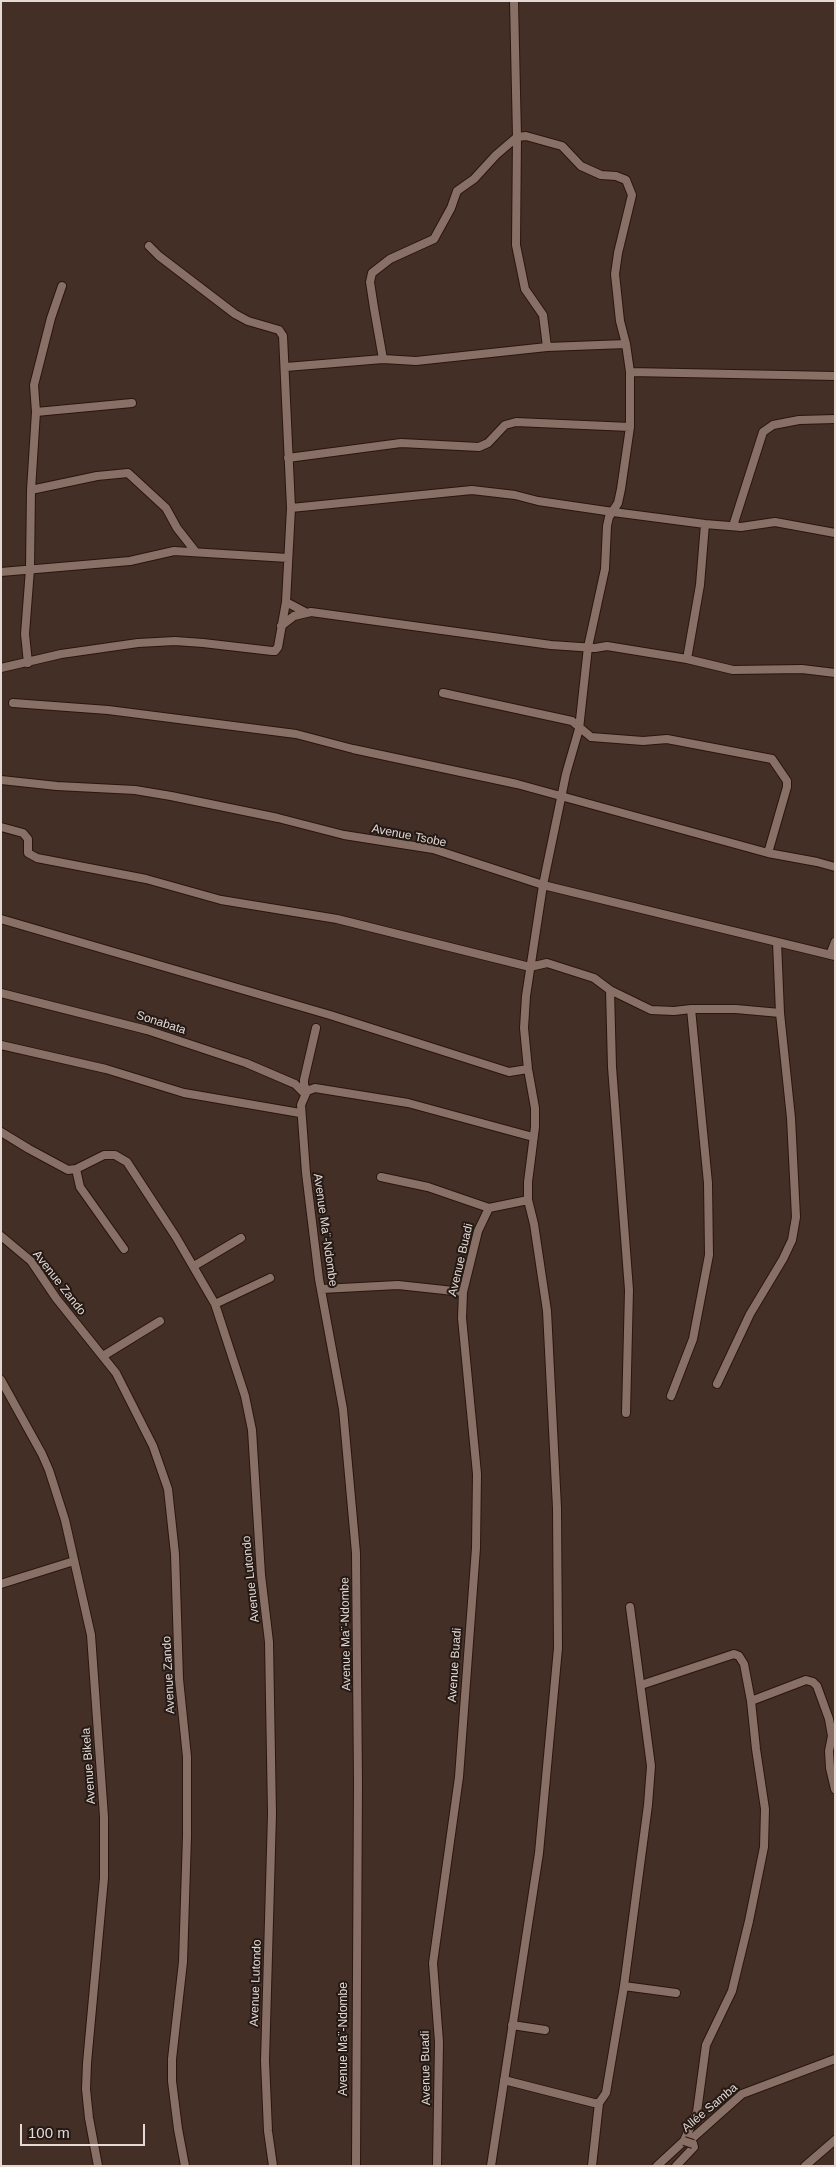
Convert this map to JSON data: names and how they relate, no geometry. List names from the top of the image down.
{
  "streets": {
    "street": [
      "Avenue Tsobe",
      "Sonabata",
      "Avenue Ma¨-Ndombe",
      "Avenue Buadi",
      "Avenue Zando",
      "Avenue Lutondo",
      "Avenue Bikela",
      "Allée Samba"
    ]
  },
  "scale_bar": "100 m"
}
